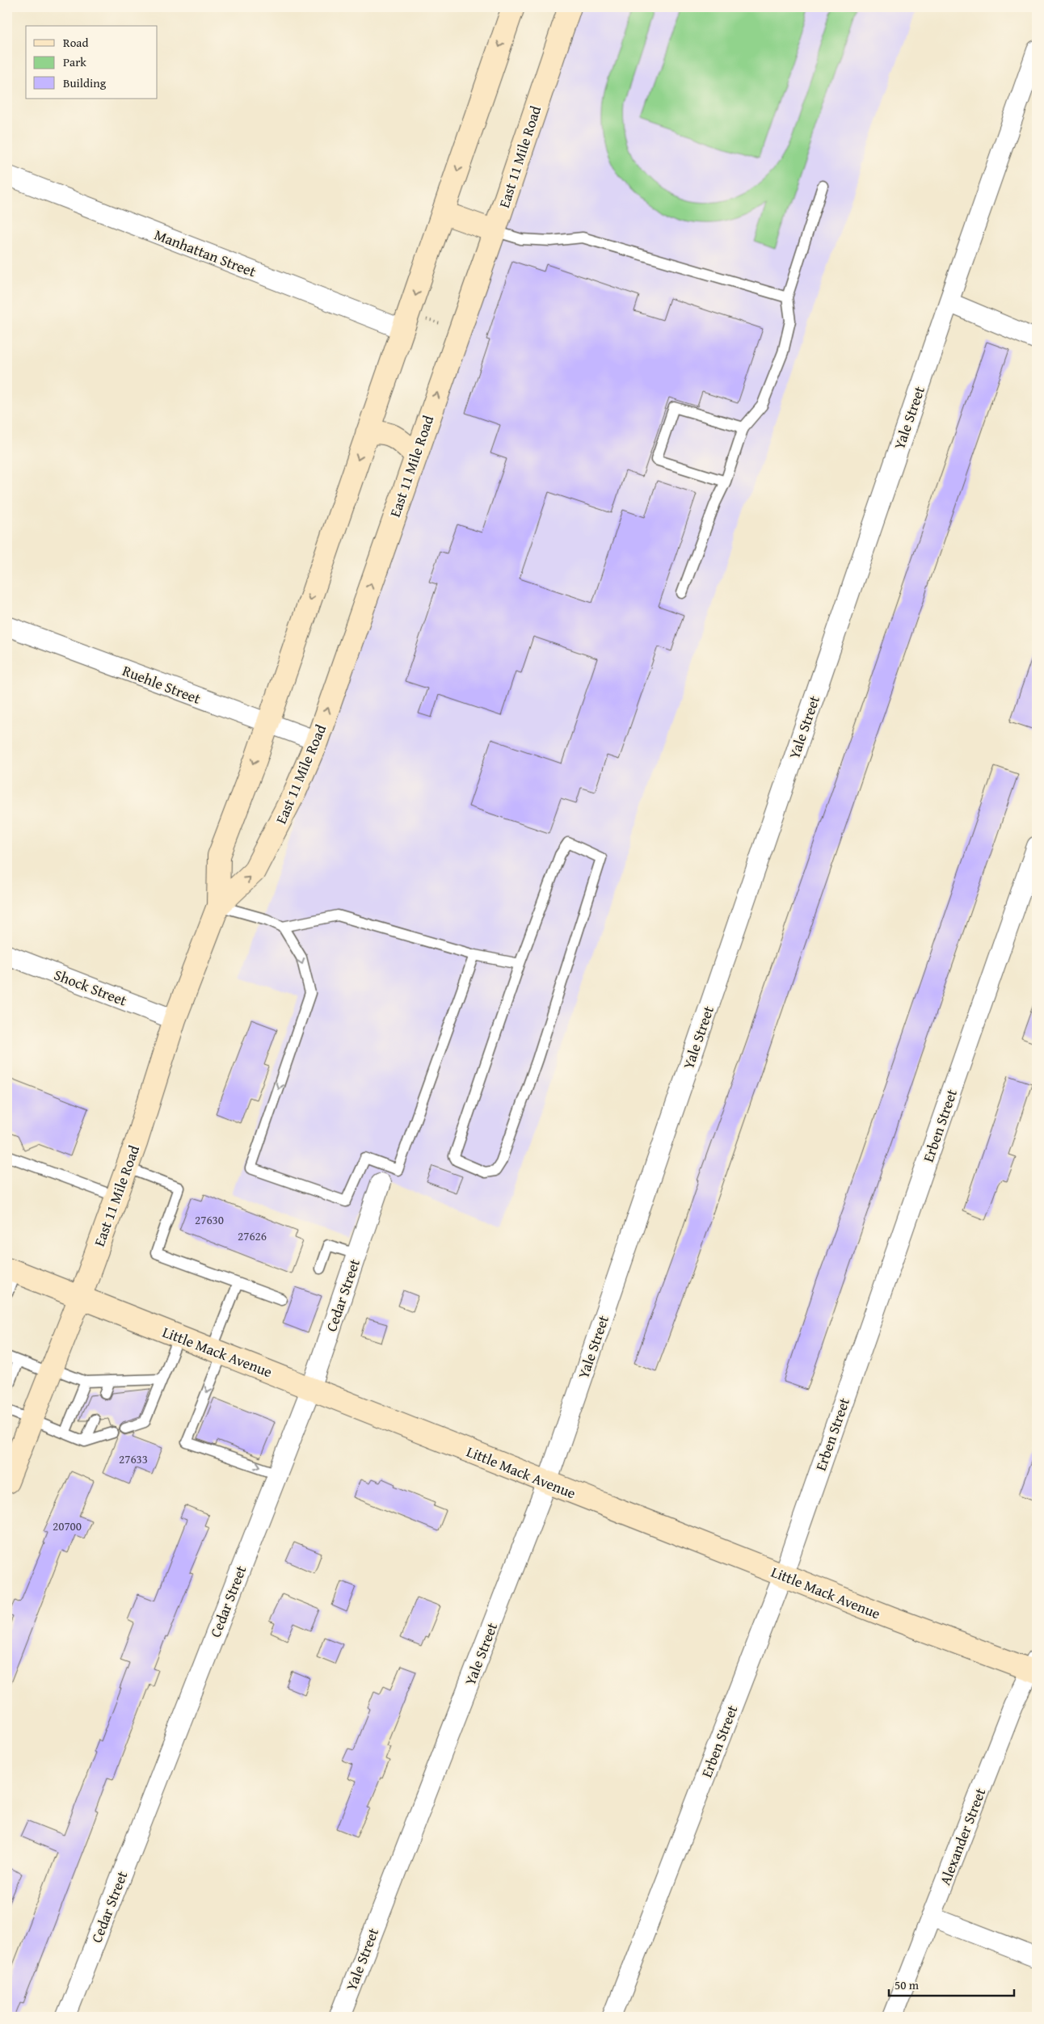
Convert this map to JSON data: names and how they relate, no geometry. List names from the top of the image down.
{
  "streets": {
    "main road": ["East 11 Mile Road", "Little Mack Avenue"],
    "street": [
      "Manhattan Street",
      "Yale Street",
      "Ruehle Street",
      "Shock Street",
      "Erben Street",
      "Cedar Street",
      "Alexander Street"
    ]
  },
  "crossings": [
    ["East 11 Mile Road", "Manhattan Street"],
    ["East 11 Mile Road", "Ruehle Street"],
    ["East 11 Mile Road", "Shock Street"],
    ["East 11 Mile Road", "Little Mack Avenue"],
    ["Yale Street", "Little Mack Avenue"],
    ["Erben Street", "Little Mack Avenue"],
    ["Cedar Street", "Little Mack Avenue"],
    ["Little Mack Avenue", "Alexander Street"]
  ],
  "house_numbers": [
    "27630",
    "27626",
    "27633",
    "20700"
  ],
  "legend": ["Road", "Park", "Building"],
  "scale_bar": "50 m"
}
